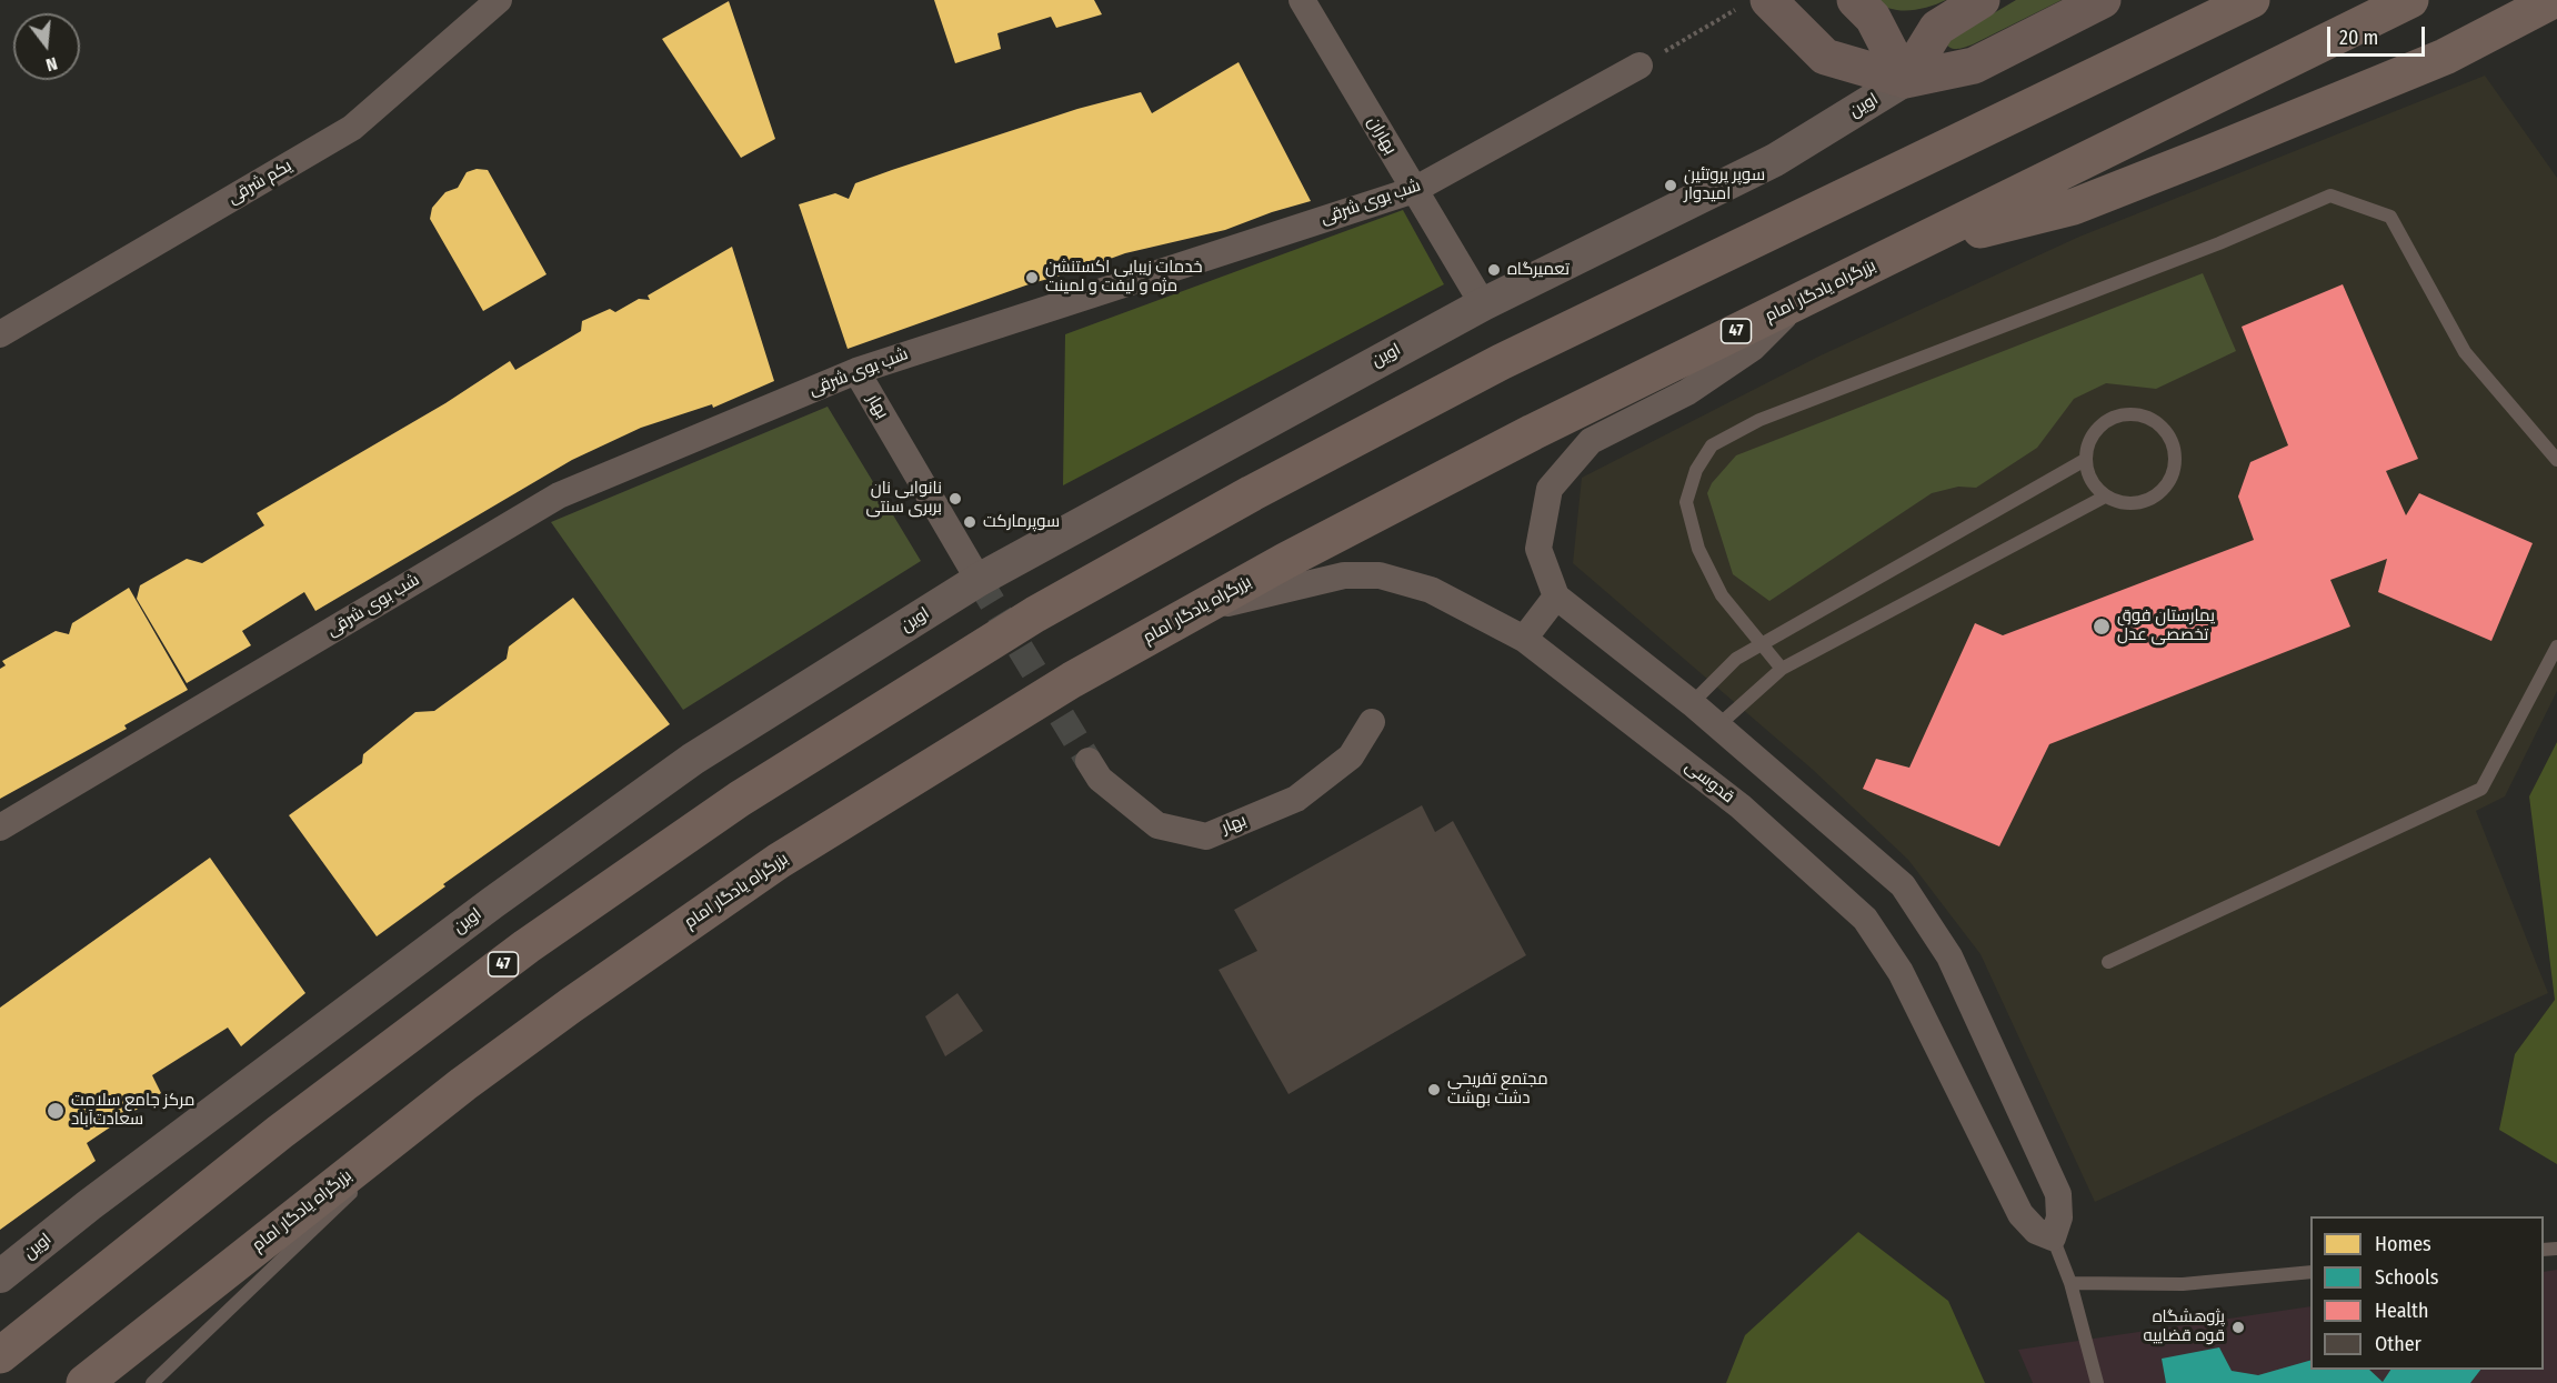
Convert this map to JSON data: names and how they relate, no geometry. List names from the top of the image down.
{
  "streets": {
    "highway": ["بزرگراه یادگار امام", "47"],
    "main road": ["اوین"],
    "street": [
      "بهاران",
      "یکم شرقی",
      "شب بوی شرقی",
      "بهار",
      "قدوسی"
    ]
  },
  "crossings": [
    ["اوین", "بهاران"],
    ["اوین", "بهار"],
    ["بهاران", "شب بوی شرقی"],
    ["شب بوی شرقی", "بهار"],
    ["بزرگراه یادگار امام", "قدوسی"]
  ],
  "places": [
    "سوپر پروتئین امیدوار",
    "تعمیرگاه",
    "خدمات زیبایی اکستنشن مژه و لیفت و لمینت",
    "نانوایی نان بربری سنتی",
    "سوپرمارکت",
    "یمارستان فوق تخصصی عدل",
    "مجتمع تفریحی دشت بهشت",
    "مرکز جامع سلامت سعادت‌آباد",
    "پژوهشگاه قوه قضاییه"
  ],
  "legend": [
    "Homes",
    "Schools",
    "Health",
    "Other"
  ],
  "scale_bar": "20 m",
  "north": "bottom"
}
